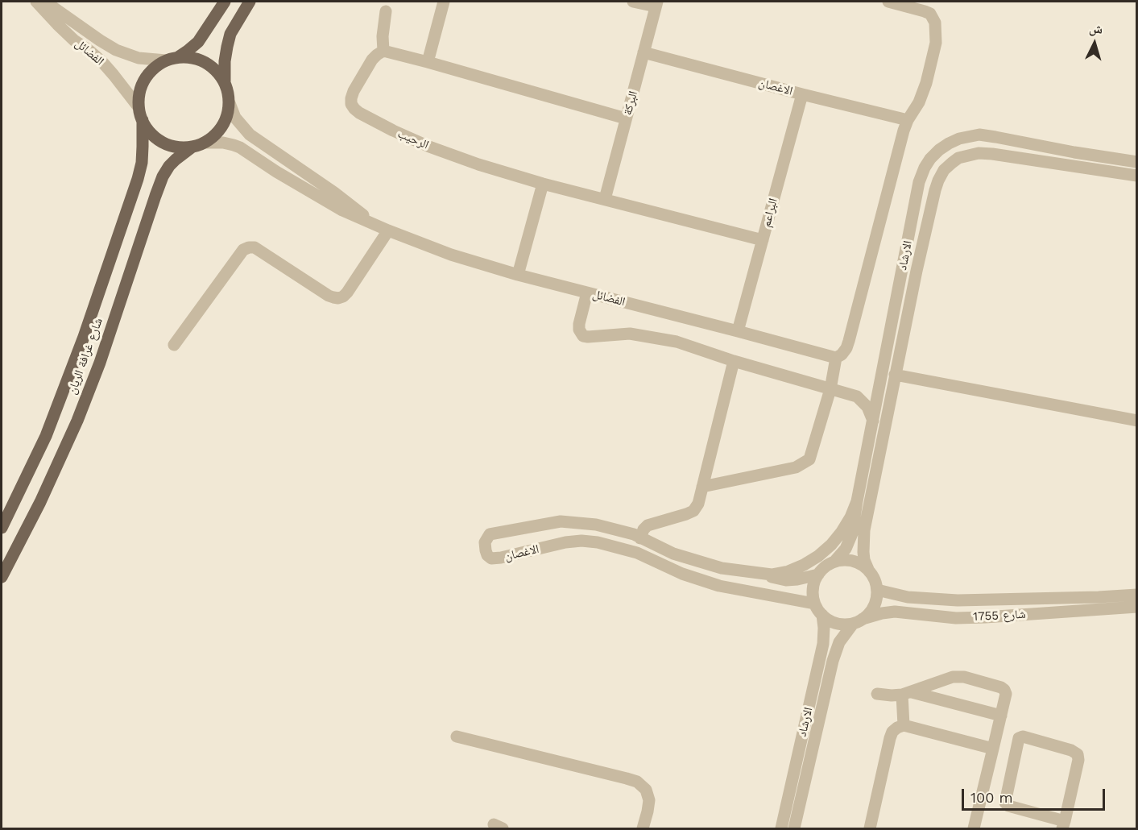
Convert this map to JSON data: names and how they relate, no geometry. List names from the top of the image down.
{
  "streets": {
    "main road": ["شارع غرافة الريان"],
    "street": [
      "الفضائل",
      "الاغصان",
      "البركة",
      "الرحيب",
      "البراعم",
      "الارشاد",
      "شارع 1755"
    ]
  },
  "crossings": [
    ["الفضائل", "البراعم"],
    ["الفضائل", "شارع غرافة الريان"],
    ["الاغصان", "البركة"],
    ["الاغصان", "البراعم"],
    ["الاغصان", "الارشاد"],
    ["الاغصان", "شارع 1755"],
    ["البركة", "الرحيب"],
    ["الرحيب", "البراعم"],
    ["الارشاد", "شارع 1755"]
  ],
  "scale_bar": "100 m",
  "north": "top"
}
